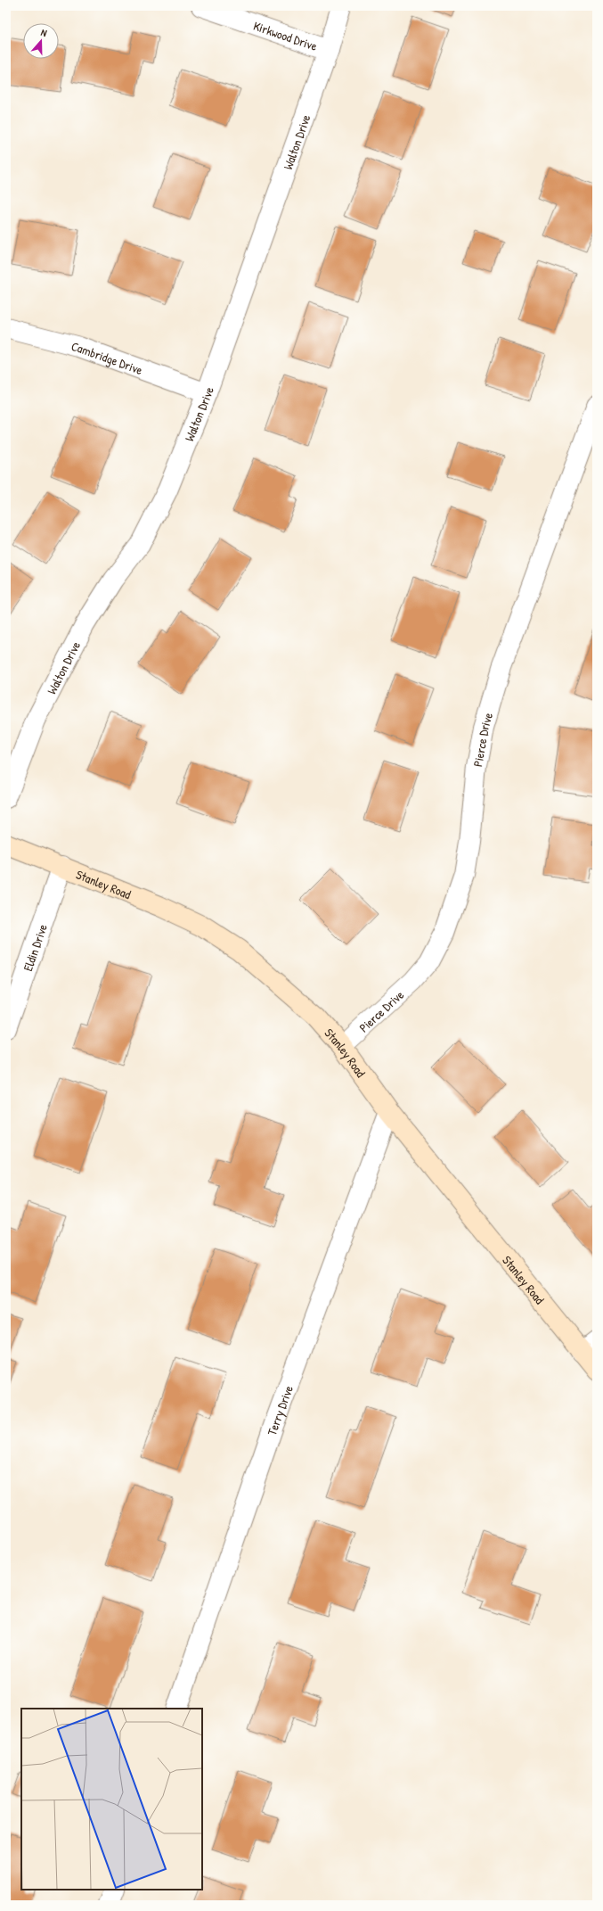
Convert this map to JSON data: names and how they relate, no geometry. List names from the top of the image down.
{
  "streets": {
    "street": [
      "Kirkwood Drive",
      "Walton Drive",
      "Cambridge Drive",
      "Pierce Drive",
      "Stanley Road",
      "Eldin Drive",
      "Terry Drive"
    ]
  },
  "crossings": [
    ["Kirkwood Drive", "Walton Drive"],
    ["Walton Drive", "Cambridge Drive"],
    ["Pierce Drive", "Stanley Road"],
    ["Stanley Road", "Eldin Drive"],
    ["Stanley Road", "Terry Drive"]
  ],
  "north": "top"
}
